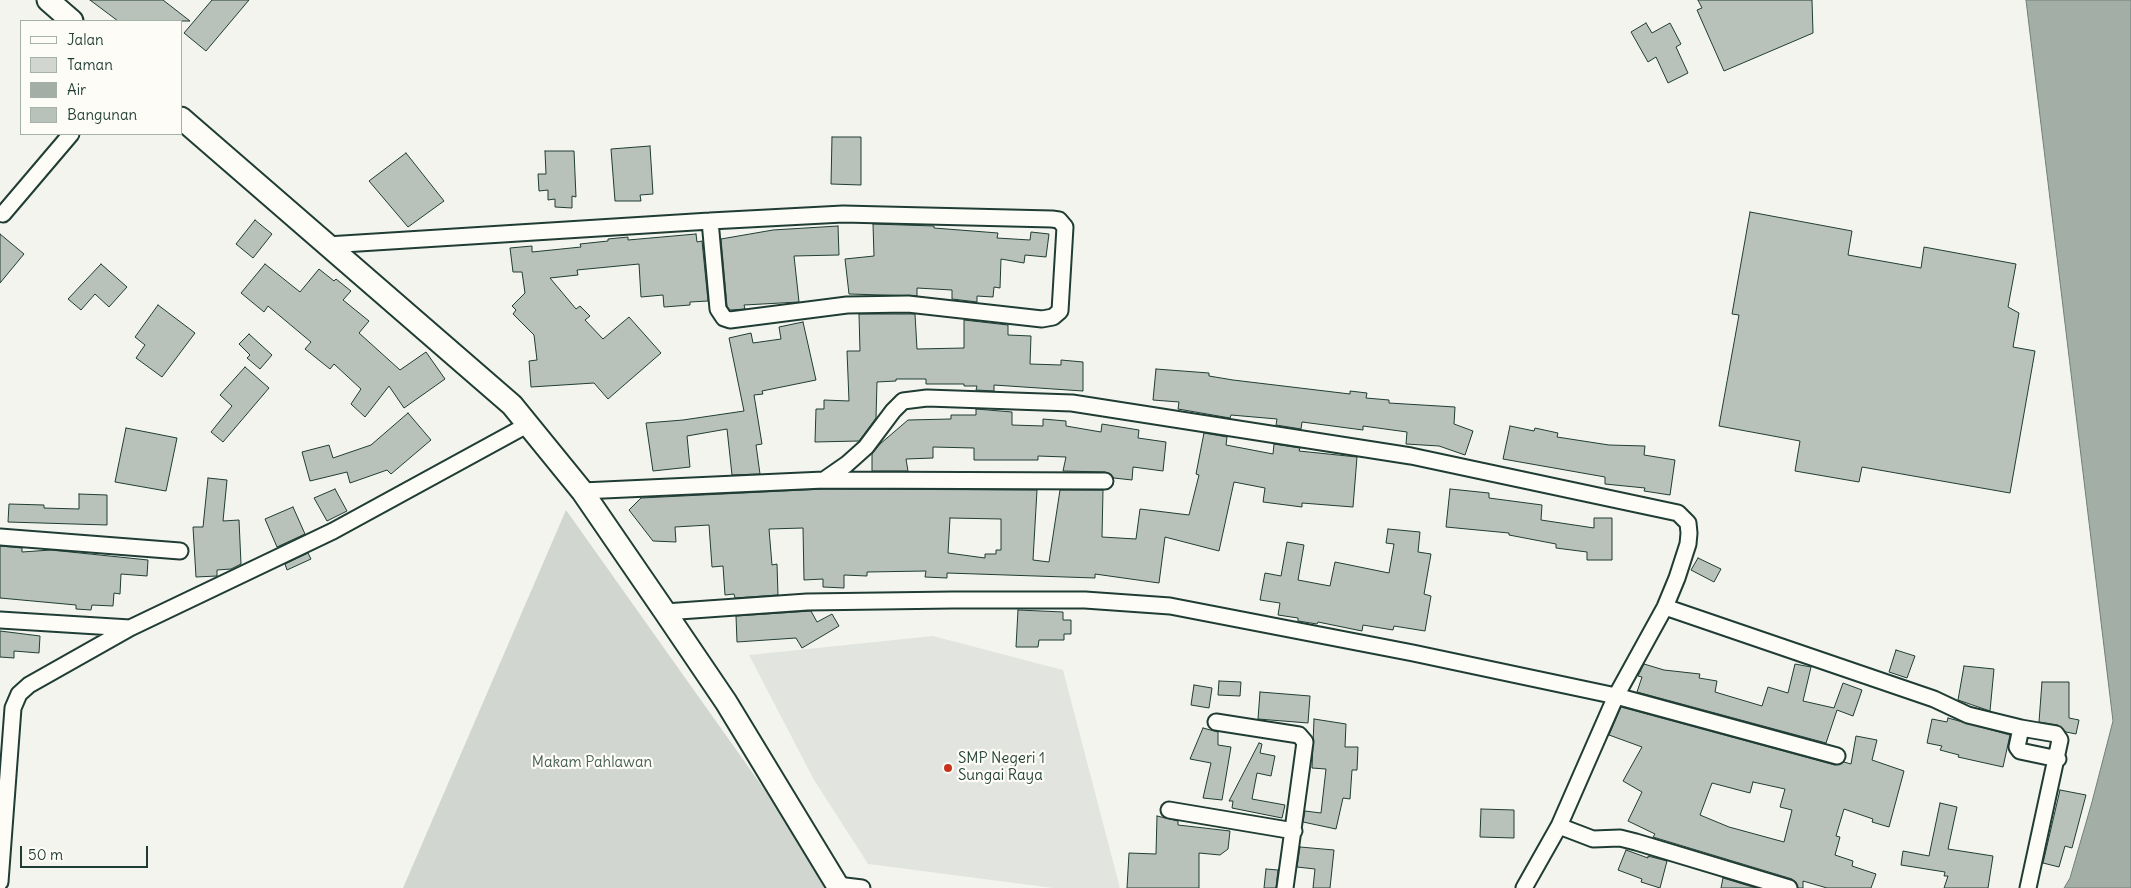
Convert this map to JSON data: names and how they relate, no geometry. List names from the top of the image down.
{
  "parks": ["Makam Pahlawan"],
  "places": ["SMP Negeri 1 Sungai Raya"],
  "legend": [
    "Jalan",
    "Taman",
    "Air",
    "Bangunan"
  ],
  "scale_bar": "50 m"
}
